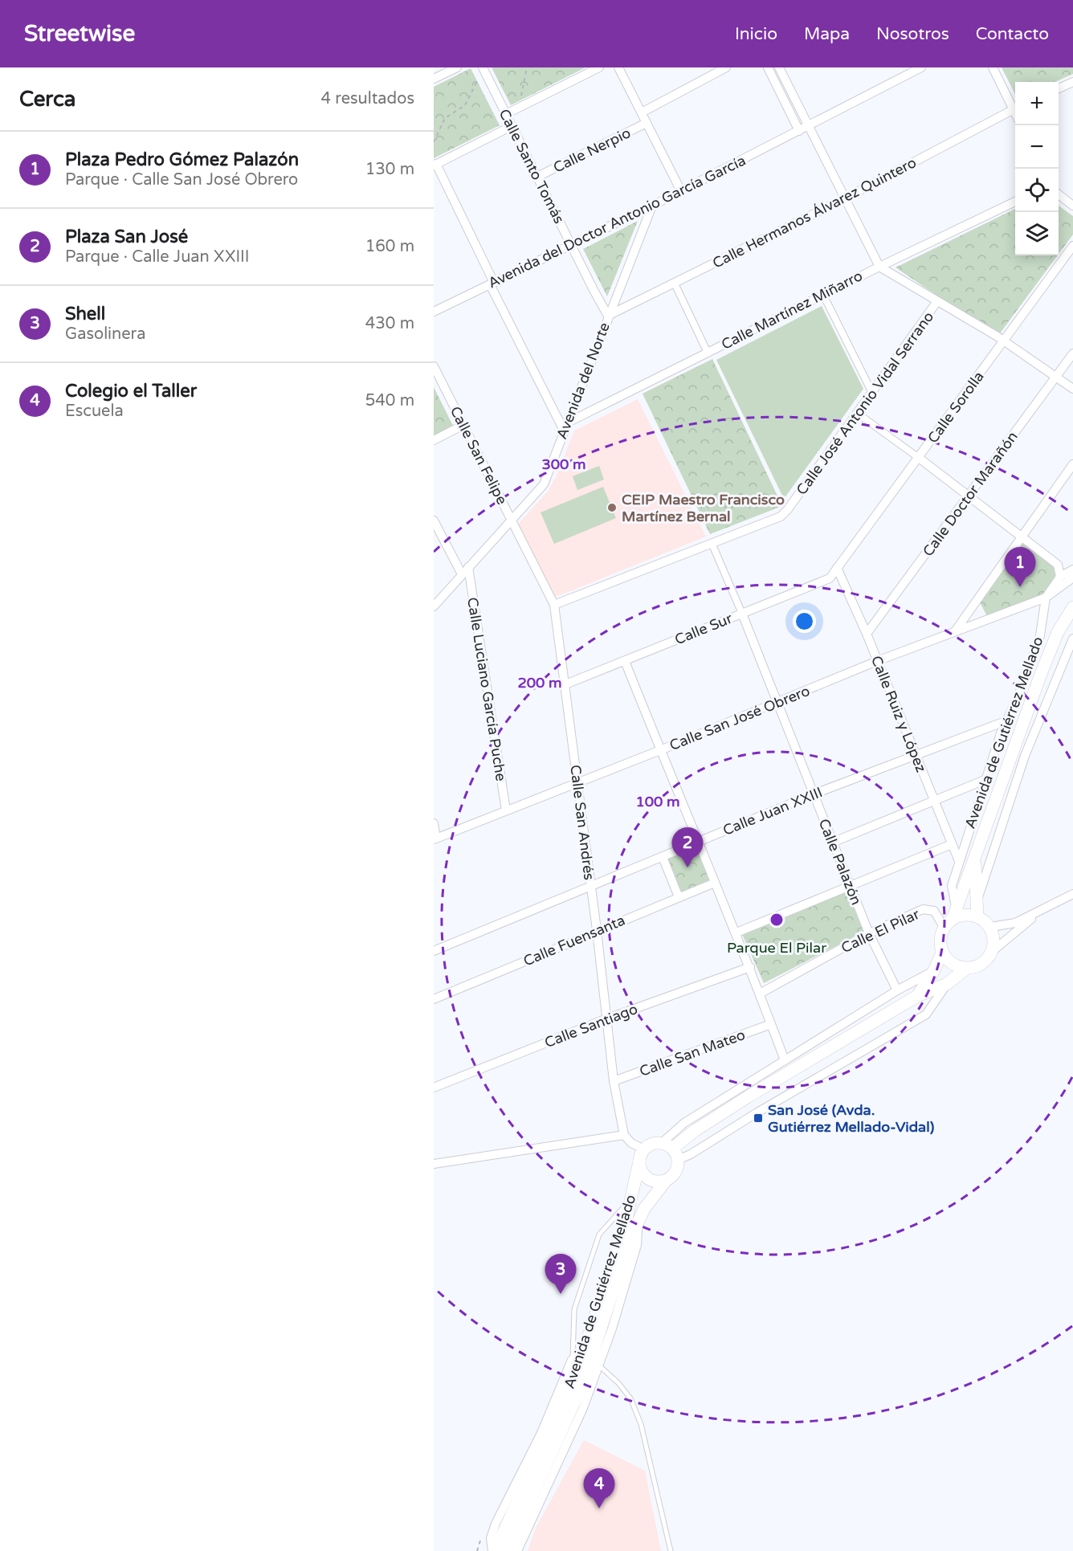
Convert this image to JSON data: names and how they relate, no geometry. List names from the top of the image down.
{
  "streets": {
    "main road": ["Avenida de Gutiérrez Mellado"],
    "street": [
      "Calle Nerpio",
      "Calle Santo Tomás",
      "Calle Hermanos Álvarez Quintero",
      "Avenida del Doctor Antonio García García",
      "Calle Martínez Miñarro",
      "Avenida del Norte",
      "Calle José Antonio Vidal Serrano",
      "Calle Sorolla",
      "Calle San Felipe",
      "Calle Doctor Marañón",
      "Calle Sur",
      "Calle Luciano García Puche",
      "Calle Ruiz y López",
      "Calle San José Obrero",
      "Calle Juan XXIII",
      "Calle San Andrés",
      "Calle Palazón",
      "Calle El Pilar",
      "Calle Fuensanta",
      "Calle Santiago",
      "Calle San Mateo"
    ]
  },
  "crossings": [
    ["Calle Nerpio", "Calle Santo Tomás"],
    ["Calle Santo Tomás", "Calle Hermanos Álvarez Quintero"],
    ["Calle Santo Tomás", "Avenida del Doctor Antonio García García"],
    ["Calle Santo Tomás", "Avenida del Norte"],
    ["Calle Hermanos Álvarez Quintero", "Avenida del Norte"],
    ["Avenida del Doctor Antonio García García", "Avenida del Norte"],
    ["Calle Martínez Miñarro", "Avenida del Norte"],
    ["Avenida del Norte", "Calle San Felipe"],
    ["Avenida del Norte", "Calle Luciano García Puche"],
    ["Avenida del Norte", "Calle San Andrés"],
    ["Calle José Antonio Vidal Serrano", "Calle San Andrés"],
    ["Calle José Antonio Vidal Serrano", "Calle Palazón"],
    ["Calle Sorolla", "Calle Sur"],
    ["Calle Sorolla", "Calle Ruiz y López"],
    ["Calle San Felipe", "Calle San Andrés"],
    ["Calle Doctor Marañón", "Calle Ruiz y López"],
    ["Calle Sur", "Calle Ruiz y López"],
    ["Calle Sur", "Calle San Andrés"],
    ["Calle Sur", "Calle Palazón"],
    ["Calle Luciano García Puche", "Calle San José Obrero"],
    ["Calle Ruiz y López", "Calle San José Obrero"],
    ["Calle Ruiz y López", "Avenida de Gutiérrez Mellado"],
    ["Calle Ruiz y López", "Calle Juan XXIII"],
    ["Calle San José Obrero", "Avenida de Gutiérrez Mellado"],
    ["Calle San José Obrero", "Calle San Andrés"],
    ["Calle San José Obrero", "Calle Palazón"],
    ["Avenida de Gutiérrez Mellado", "Calle Juan XXIII"],
    ["Avenida de Gutiérrez Mellado", "Calle El Pilar"],
    ["Calle Juan XXIII", "Calle San Andrés"],
    ["Calle Juan XXIII", "Calle Palazón"],
    ["Calle San Andrés", "Calle Fuensanta"],
    ["Calle San Andrés", "Calle Santiago"],
    ["Calle San Andrés", "Calle San Mateo"],
    ["Calle Palazón", "Calle El Pilar"]
  ],
  "parks": ["Parque El Pilar"],
  "places": {
    "other": ["CEIP Maestro Francisco Martínez Bernal"],
    "transit": ["San José (Avda. Gutiérrez Mellado-Vidal)"]
  },
  "page": {
    "header": "Streetwise",
    "nav": [
      "Inicio",
      "Mapa",
      "Nosotros",
      "Contacto"
    ],
    "heading": ["Cerca", "4 resultados"],
    "map_buttons": ["+", "−"],
    "list": [
      {
        "mark": "1",
        "name": "Plaza Pedro Gómez Palazón",
        "note": "Parque · Calle San José Obrero",
        "value": "130 m"
      },
      {
        "mark": "2",
        "name": "Plaza San José",
        "note": "Parque · Calle Juan XXIII",
        "value": "160 m"
      },
      {
        "mark": "3",
        "name": "Shell",
        "note": "Gasolinera",
        "value": "430 m"
      },
      {
        "mark": "4",
        "name": "Colegio el Taller",
        "note": "Escuela",
        "value": "540 m"
      }
    ],
    "pins": [
      "1",
      "2",
      "3",
      "4"
    ]
  },
  "rings": ["300 m", "200 m", "100 m"]
}
